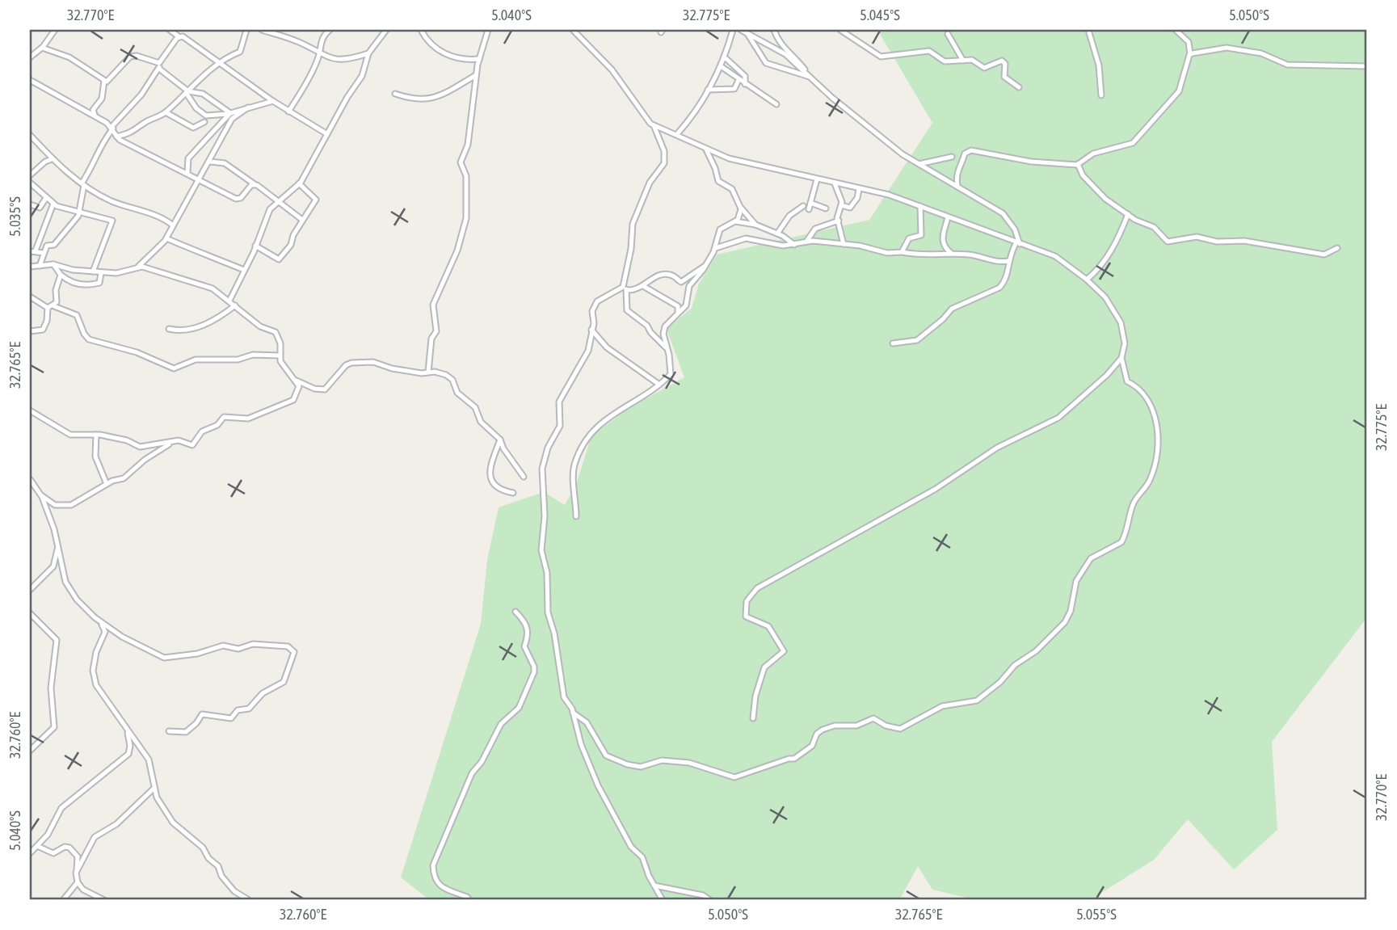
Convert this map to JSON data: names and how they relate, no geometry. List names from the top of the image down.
{
  "coordinates": [
    "32.770°E",
    "5.040°S",
    "32.775°E",
    "5.045°S",
    "5.050°S",
    "5.035°S",
    "32.765°E",
    "32.760°E",
    "5.055°S"
  ]
}
